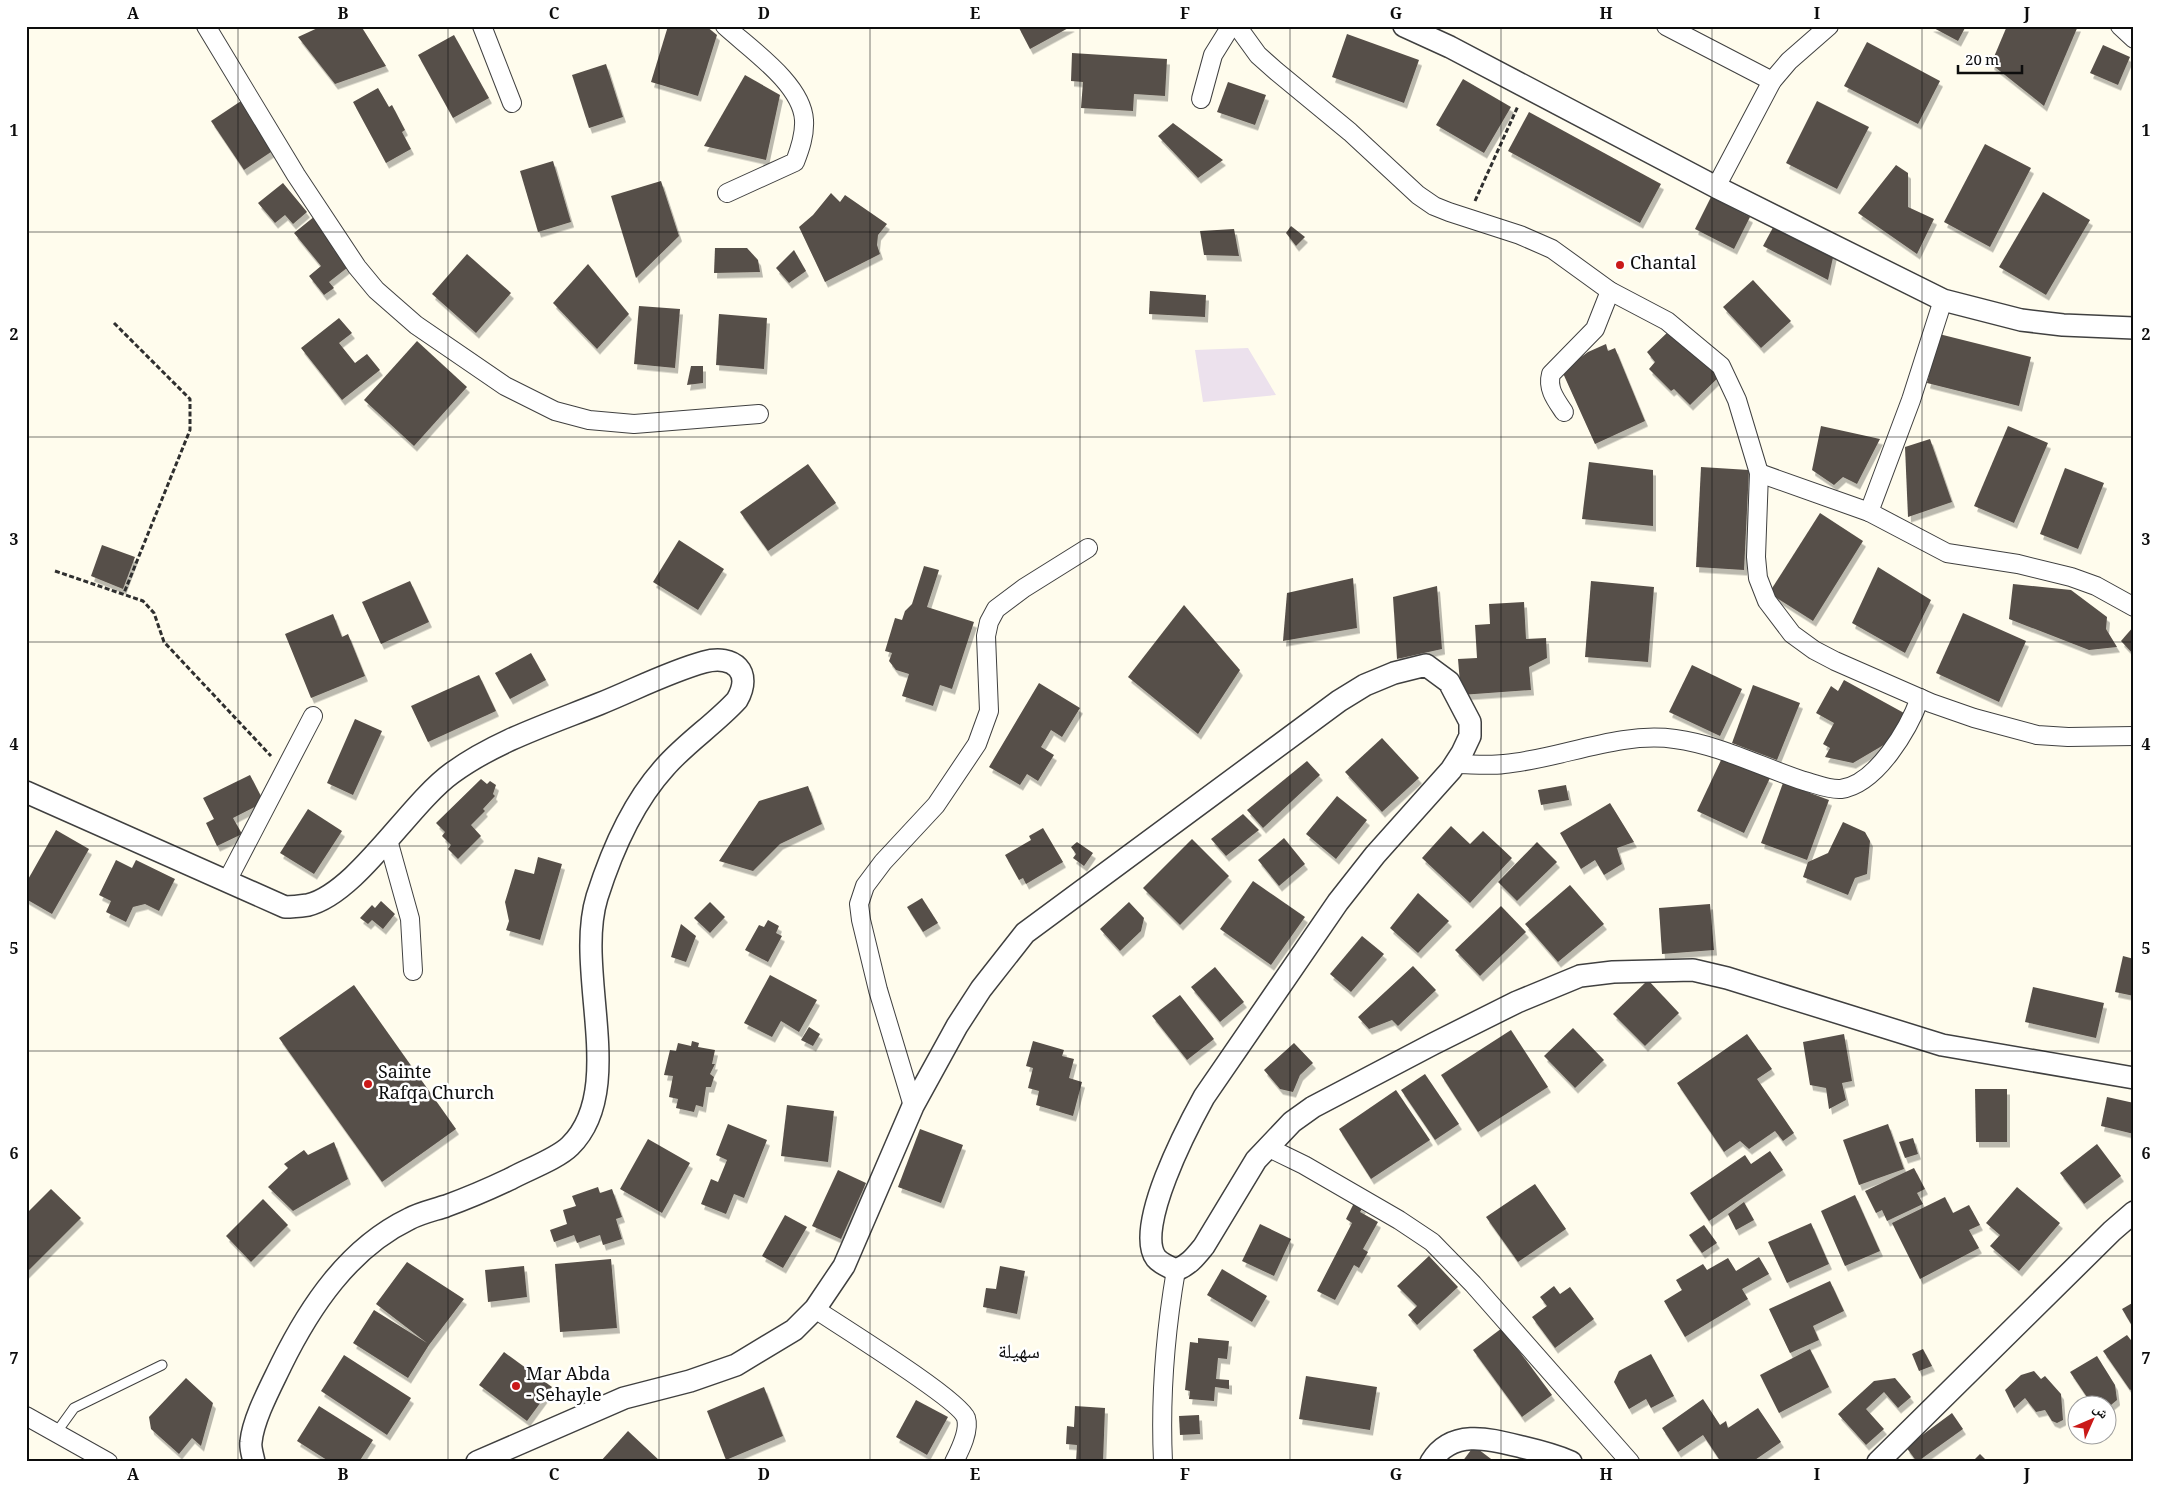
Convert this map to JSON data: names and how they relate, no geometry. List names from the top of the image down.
{
  "districts": ["سهيلة"],
  "places": ["Chantal", "Sainte Rafqa Church", "Mar Abda - Sehayle"],
  "scale_bar": "20 m",
  "north": "top right",
  "grid": {
    "columns": [
      "A",
      "B",
      "C",
      "D",
      "E",
      "F",
      "G",
      "H",
      "I",
      "J"
    ],
    "rows": [
      "1",
      "2",
      "3",
      "4",
      "5",
      "6",
      "7"
    ]
  }
}
